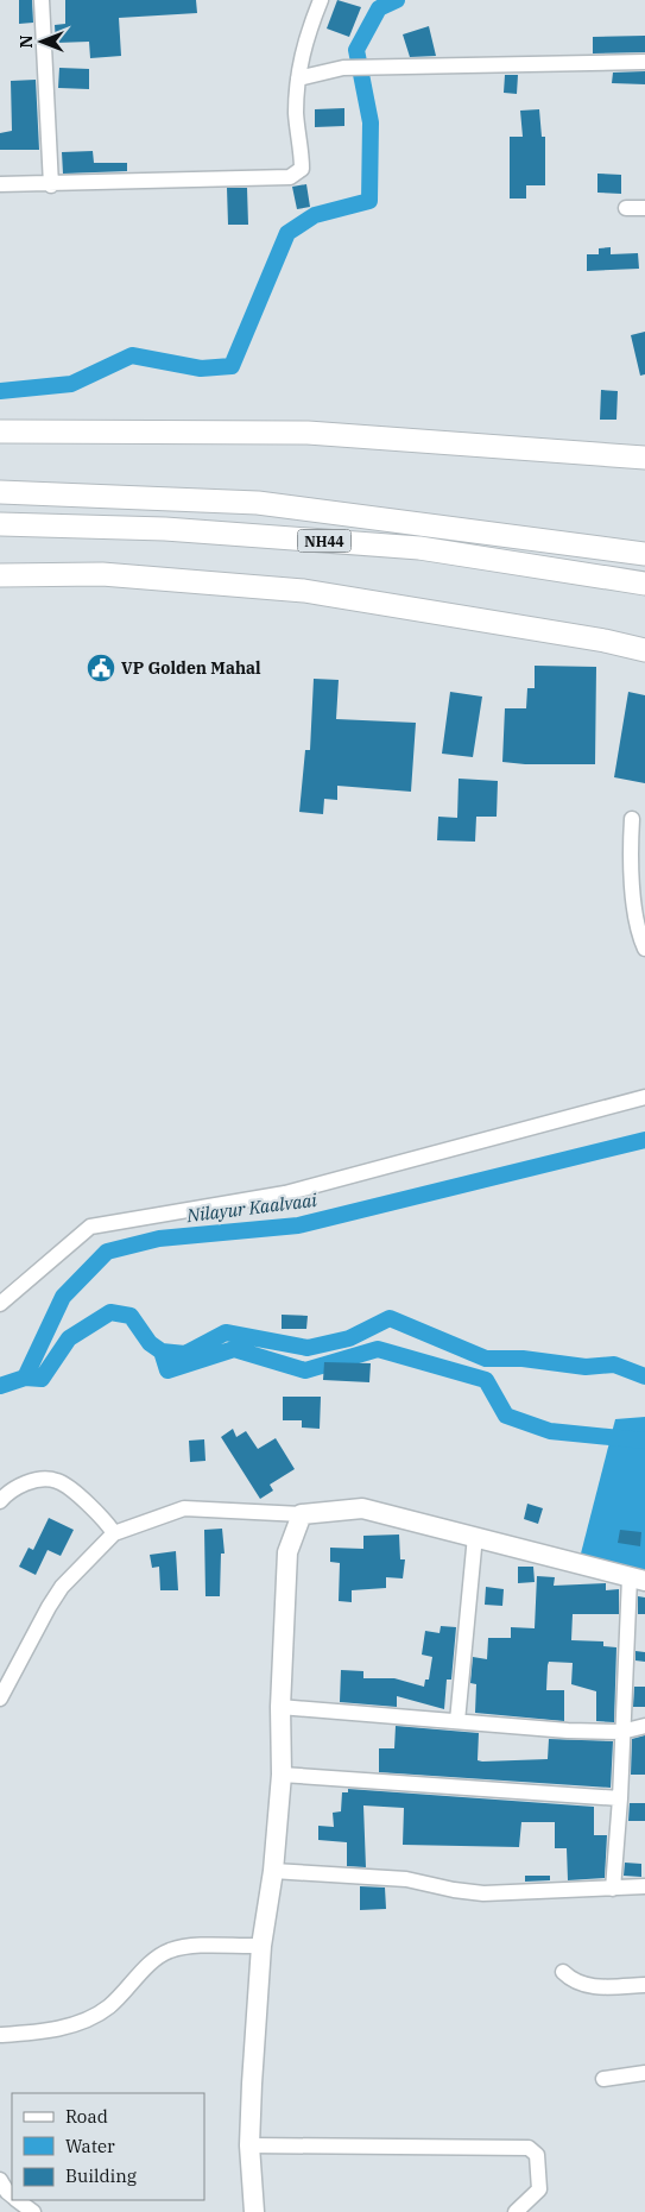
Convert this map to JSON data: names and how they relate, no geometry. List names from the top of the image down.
{
  "streets": {
    "highway": ["NH44"]
  },
  "water": ["Nilayur Kaalvaai"],
  "places": {
    "public building": ["VP Golden Mahal"]
  },
  "legend": ["Road", "Water", "Building"],
  "north": "left"
}
